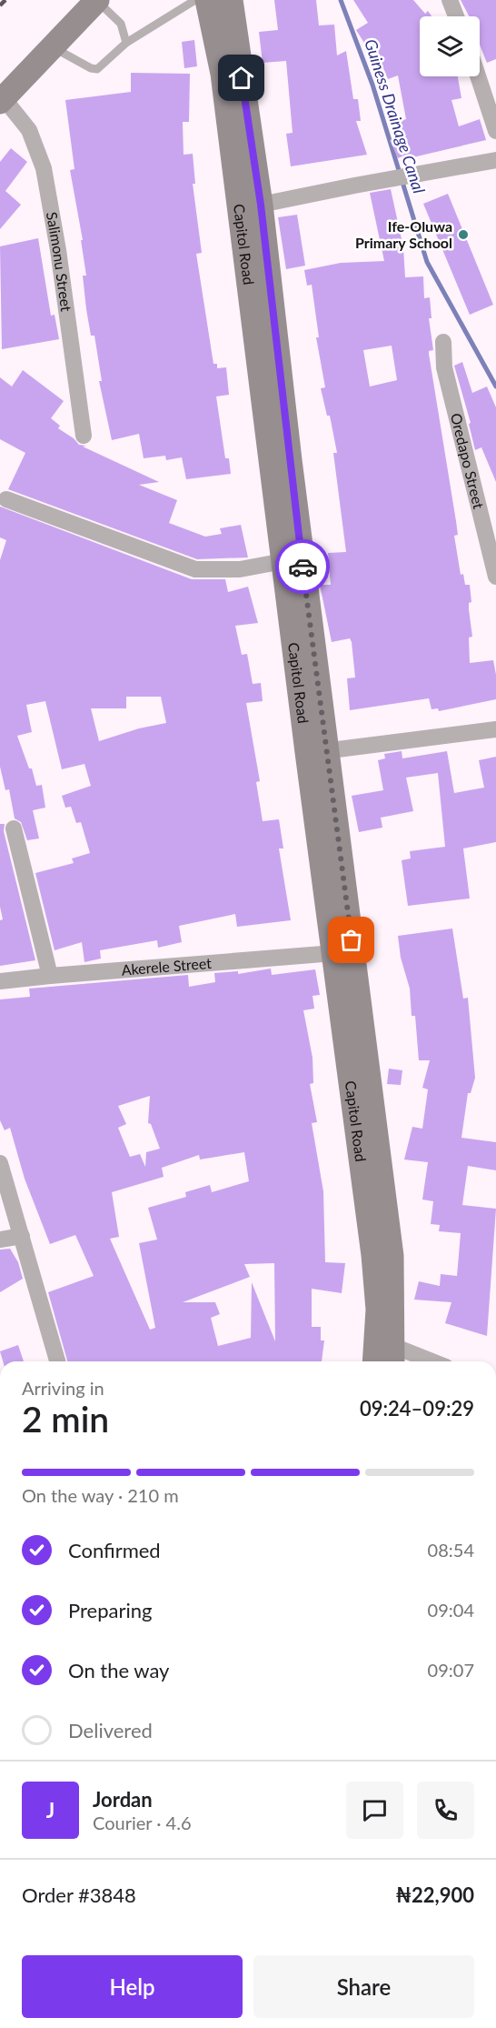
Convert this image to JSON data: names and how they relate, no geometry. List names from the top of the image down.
{
  "streets": {
    "main road": ["Capitol Road"],
    "street": ["Salimonu Street", "Oredapo Street", "Akerele Street"]
  },
  "crossings": [
    ["Capitol Road", "Akerele Street"]
  ],
  "water": ["Guiness Drainage Canal"],
  "places": ["Ife-Oluwa Primary School"],
  "page": {
    "heading": ["2 min", "Arriving in", "09:24–09:29"],
    "panel": [
      "Jordan",
      "Courier · 4.6",
      "Order #3848",
      "₦22,900"
    ],
    "bar": "On the way · 210 m",
    "list": [
      ["Confirmed", "08:54"],
      ["Preparing", "09:04"],
      ["On the way", "09:07"],
      "Delivered"
    ],
    "round": "J",
    "buttons": ["Help", "Share"]
  }
}
